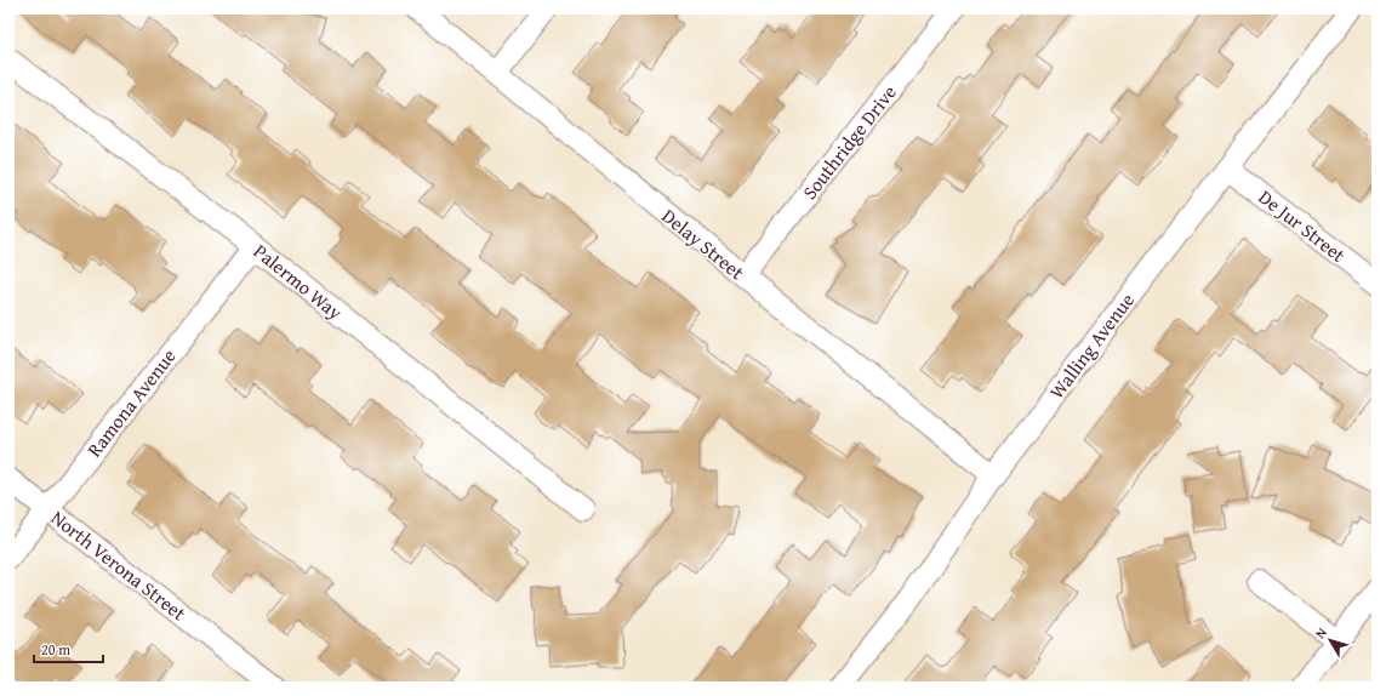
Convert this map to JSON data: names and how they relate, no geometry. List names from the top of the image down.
{
  "streets": {
    "street": [
      "Southridge Drive",
      "De Jur Street",
      "Delay Street",
      "Palermo Way",
      "Walling Avenue",
      "Ramona Avenue",
      "North Verona Street"
    ]
  },
  "crossings": [
    ["Southridge Drive", "Delay Street"],
    ["De Jur Street", "Walling Avenue"],
    ["Delay Street", "Walling Avenue"],
    ["Palermo Way", "Ramona Avenue"],
    ["Ramona Avenue", "North Verona Street"]
  ],
  "scale_bar": "20 m",
  "north": "top left"
}
